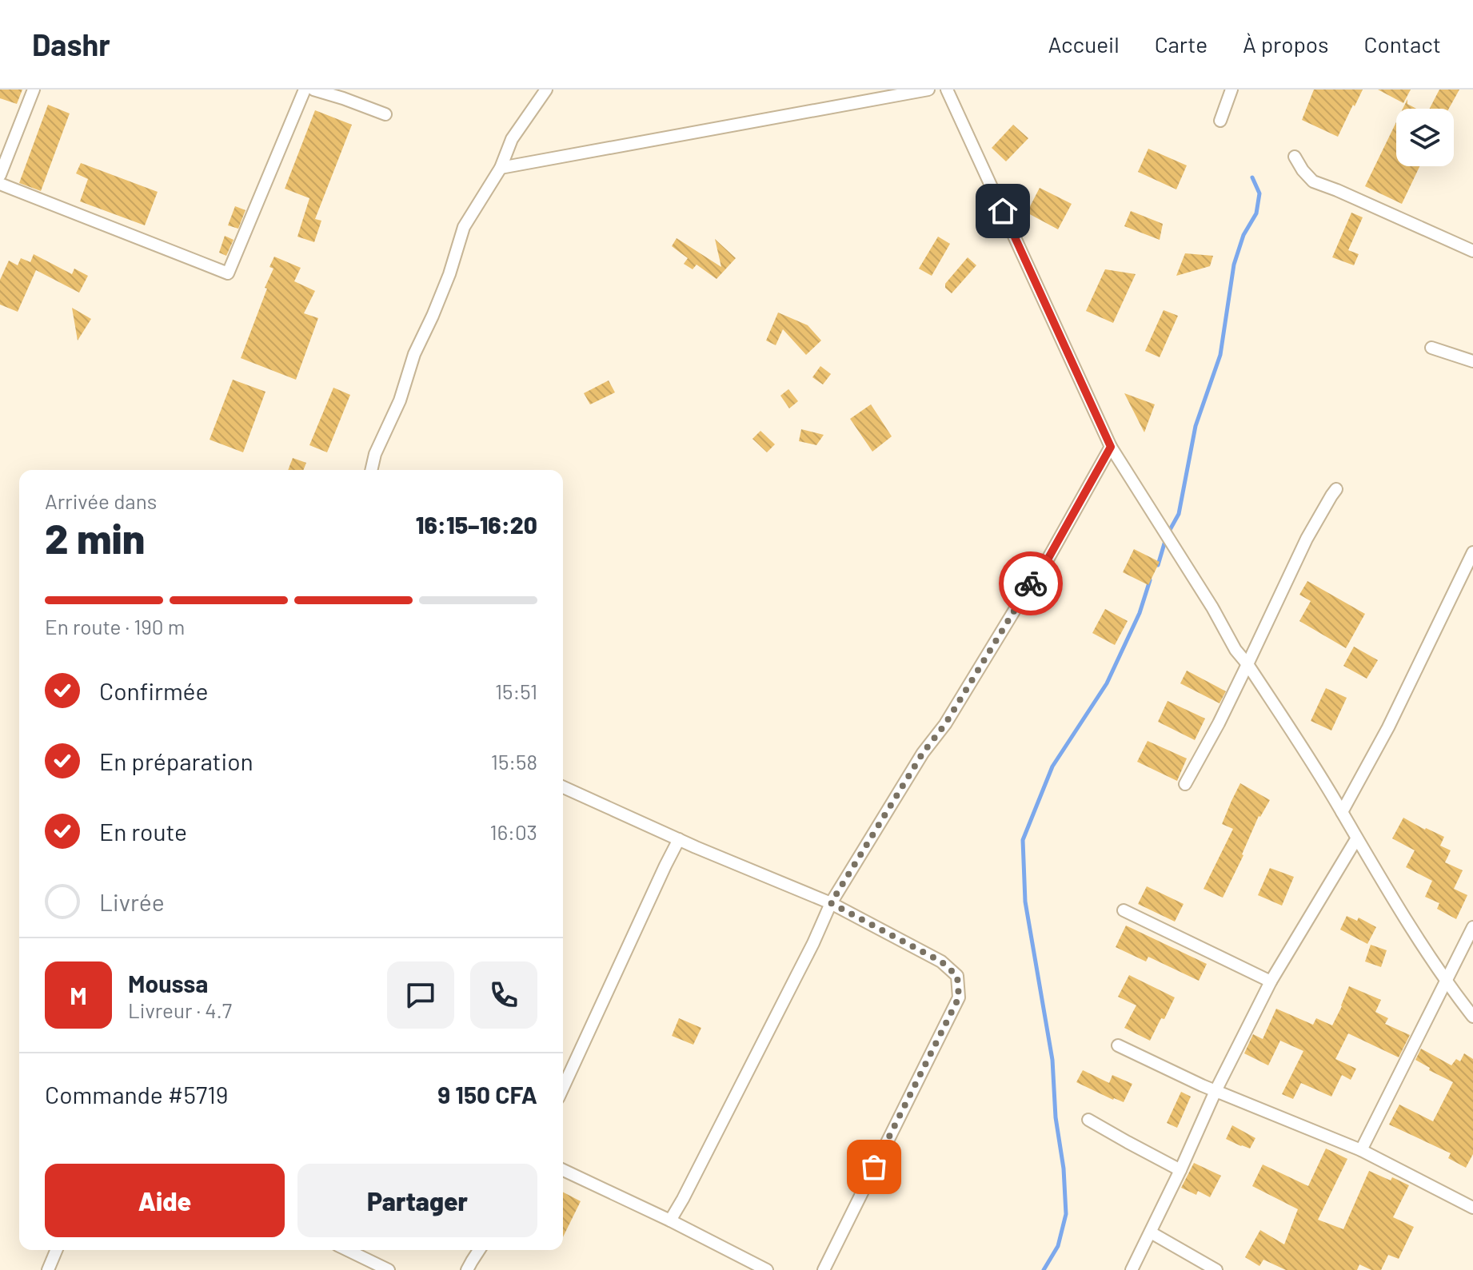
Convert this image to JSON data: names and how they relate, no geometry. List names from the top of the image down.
{
  "page": {
    "header": "Dashr",
    "nav": [
      "Accueil",
      "Carte",
      "À propos",
      "Contact"
    ],
    "heading": ["2 min", "Arrivée dans", "16:15–16:20"],
    "panel": [
      "Moussa",
      "Livreur · 4.7",
      "Commande #5719",
      "9 150 CFA"
    ],
    "bar": "En route · 190 m",
    "list": [
      ["Confirmée", "15:51"],
      ["En préparation", "15:58"],
      ["En route", "16:03"],
      "Livrée"
    ],
    "round": "M",
    "buttons": ["Aide", "Partager"]
  }
}
